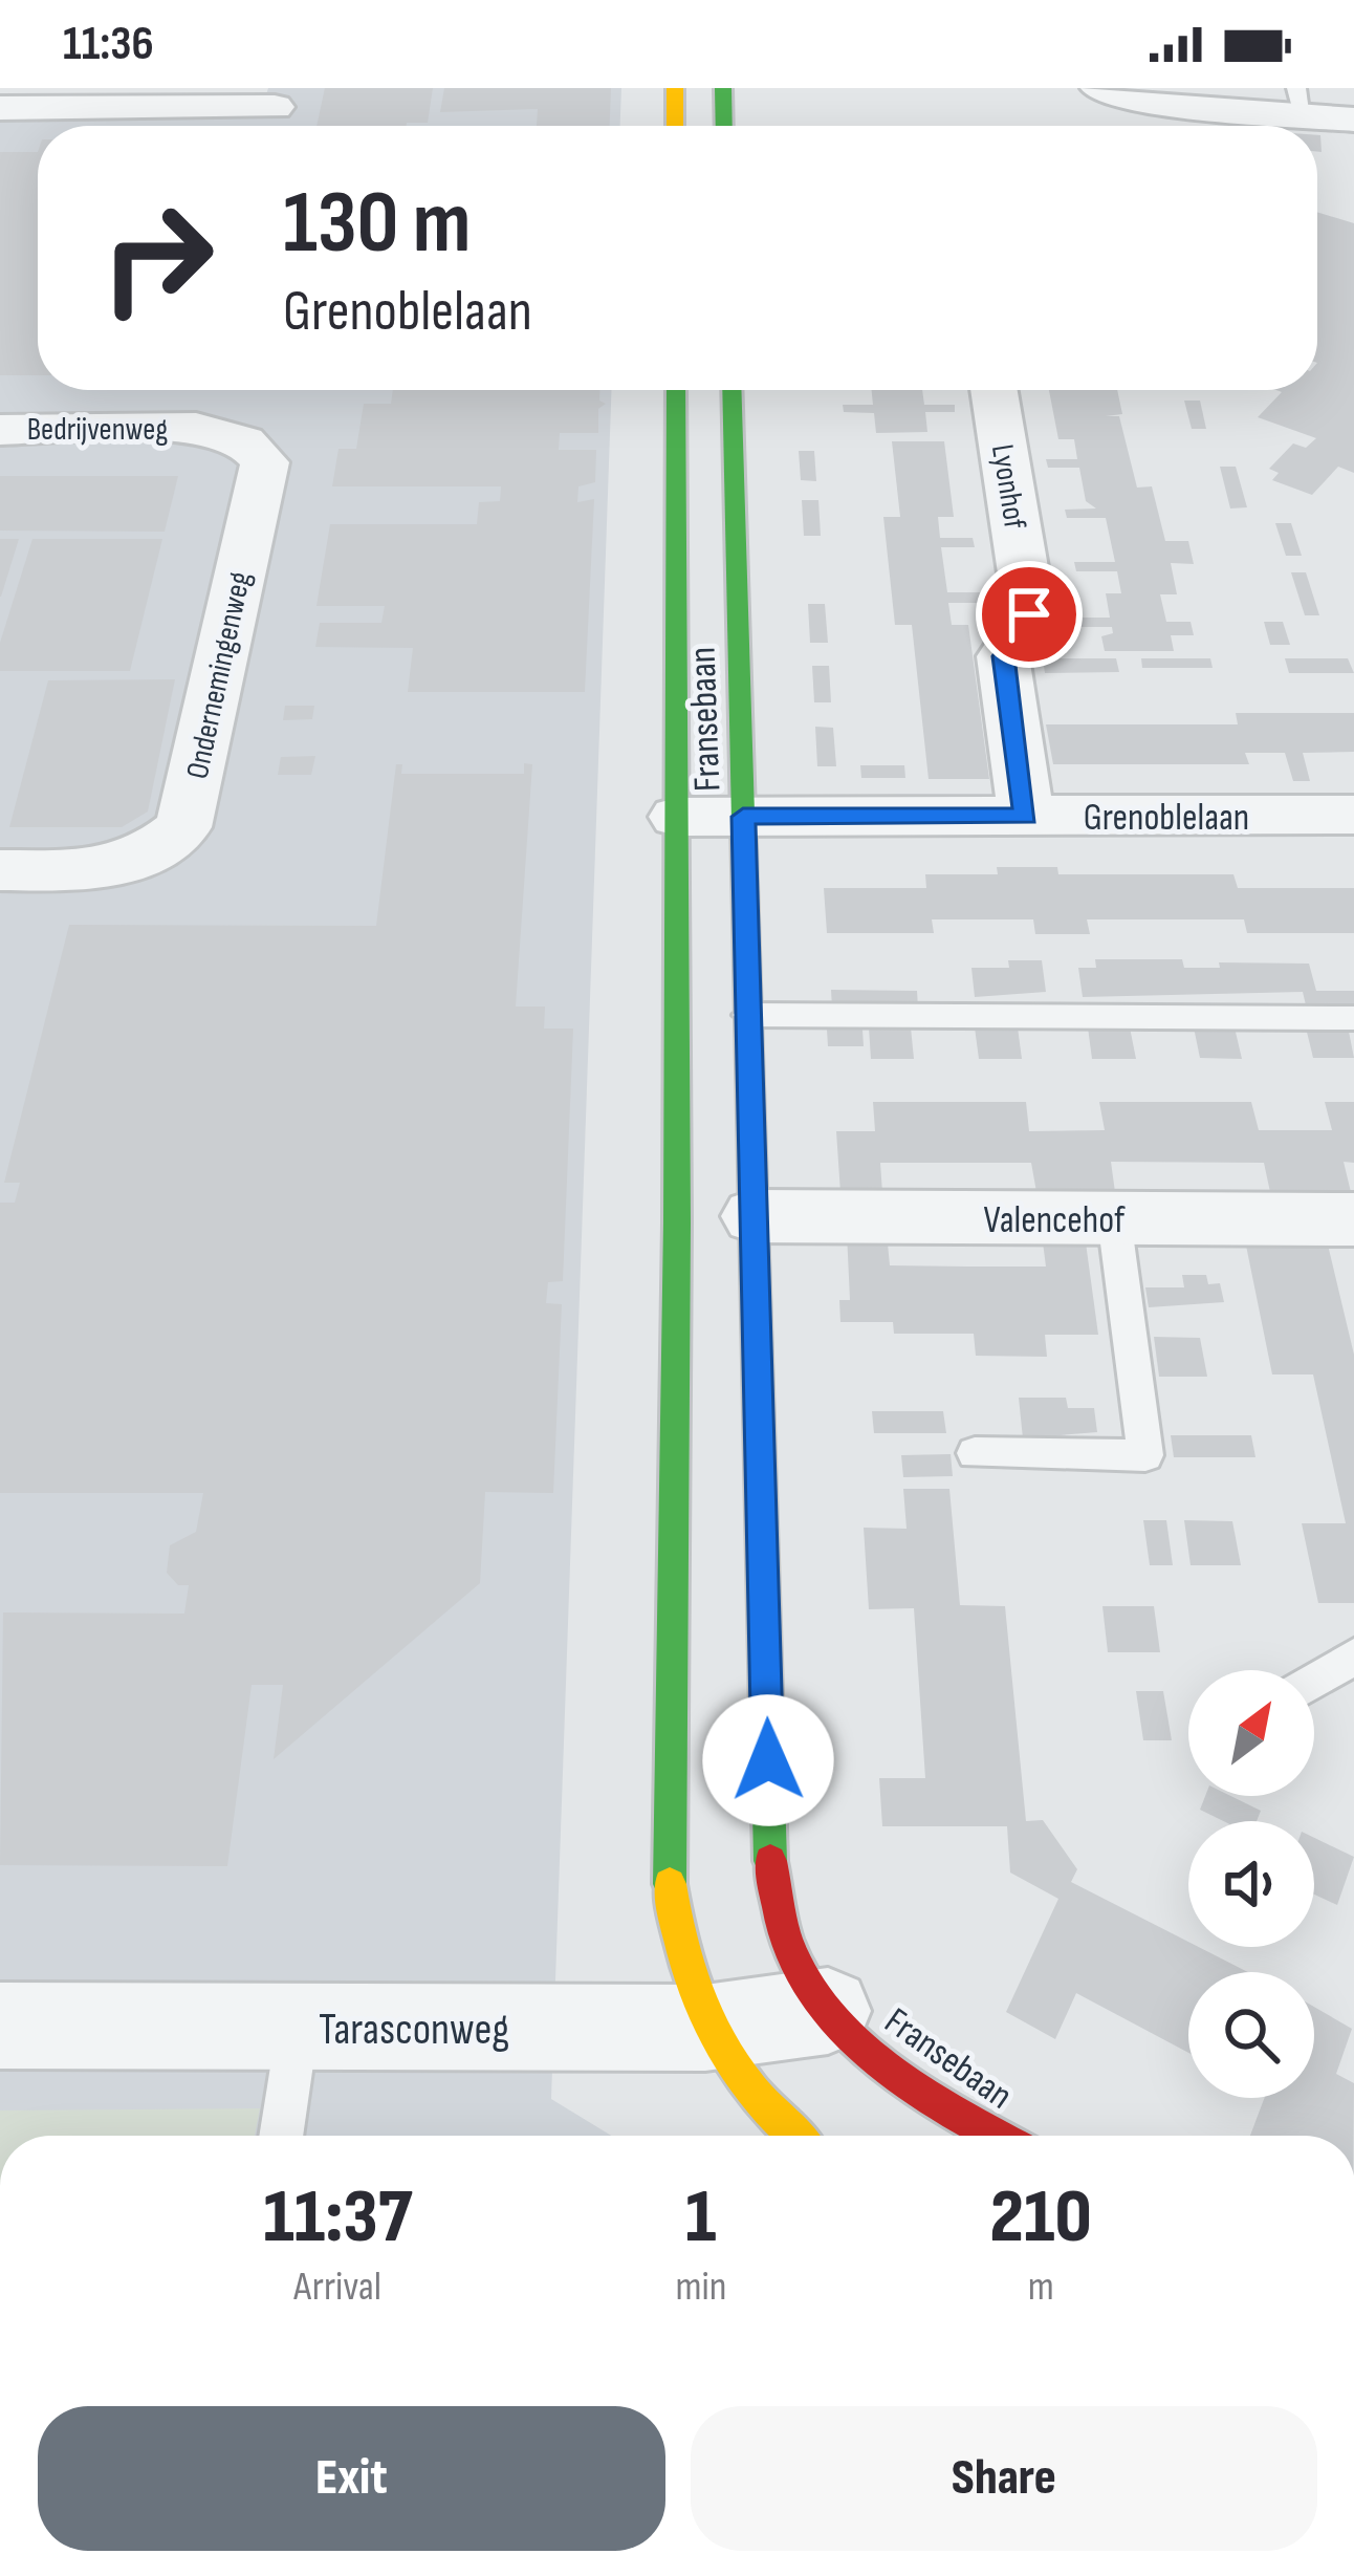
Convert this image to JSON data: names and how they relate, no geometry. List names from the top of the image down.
{
  "streets": {
    "street": [
      "Bedrijvenweg",
      "Lyonhof",
      "Ondernemingenweg",
      "Fransebaan",
      "Grenoblelaan",
      "Valencehof",
      "Tarasconweg"
    ]
  },
  "crossings": [
    ["Bedrijvenweg", "Ondernemingenweg"],
    ["Lyonhof", "Grenoblelaan"],
    ["Fransebaan", "Grenoblelaan"],
    ["Fransebaan", "Valencehof"],
    ["Fransebaan", "Tarasconweg"]
  ],
  "north": "top right",
  "page": {
    "status": "11:36",
    "turn": ["130 m", "Grenoblelaan"],
    "eta": [
      "11:37",
      "Arrival",
      "1",
      "min",
      "210",
      "m"
    ],
    "buttons": ["Exit", "Share"]
  }
}
